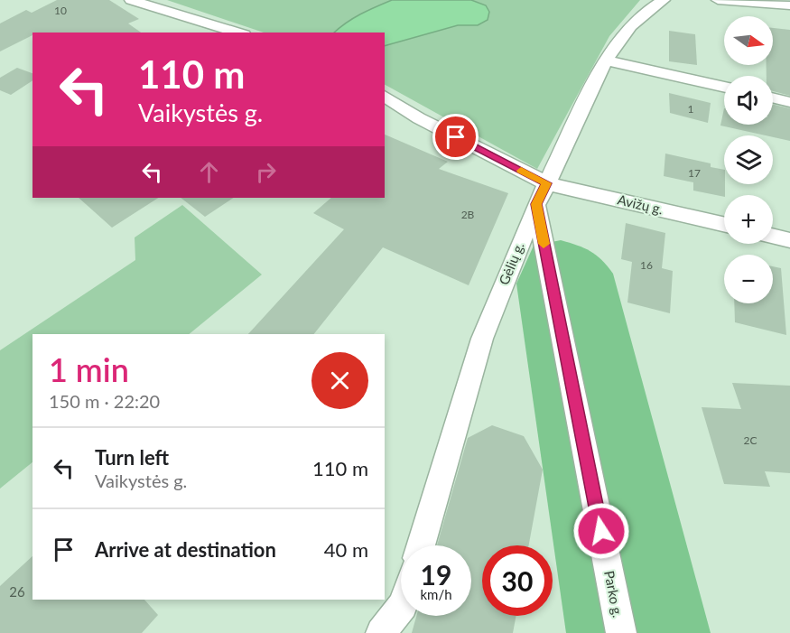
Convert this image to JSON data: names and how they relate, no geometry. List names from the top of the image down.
{
  "streets": {
    "street": ["Avižų g.", "Gėlių g.", "Parko g."]
  },
  "crossings": [
    ["Avižų g.", "Gėlių g."],
    ["Avižų g.", "Parko g."],
    ["Gėlių g.", "Parko g."]
  ],
  "house_numbers": [
    "10",
    "1",
    "17",
    "2B",
    "16",
    "2C",
    "26"
  ],
  "north": "right",
  "page": {
    "map_buttons": ["+", "−"],
    "turn": ["110 m", "Vaikystės g."],
    "heading": ["1 min", "150 m · 22:20"],
    "list": [
      {
        "name": "Turn left",
        "note": "Vaikystės g.",
        "value": "110 m"
      },
      {
        "name": "Arrive at destination",
        "value": "40 m"
      }
    ],
    "speed": "19 km/h",
    "limit": "30"
  }
}
